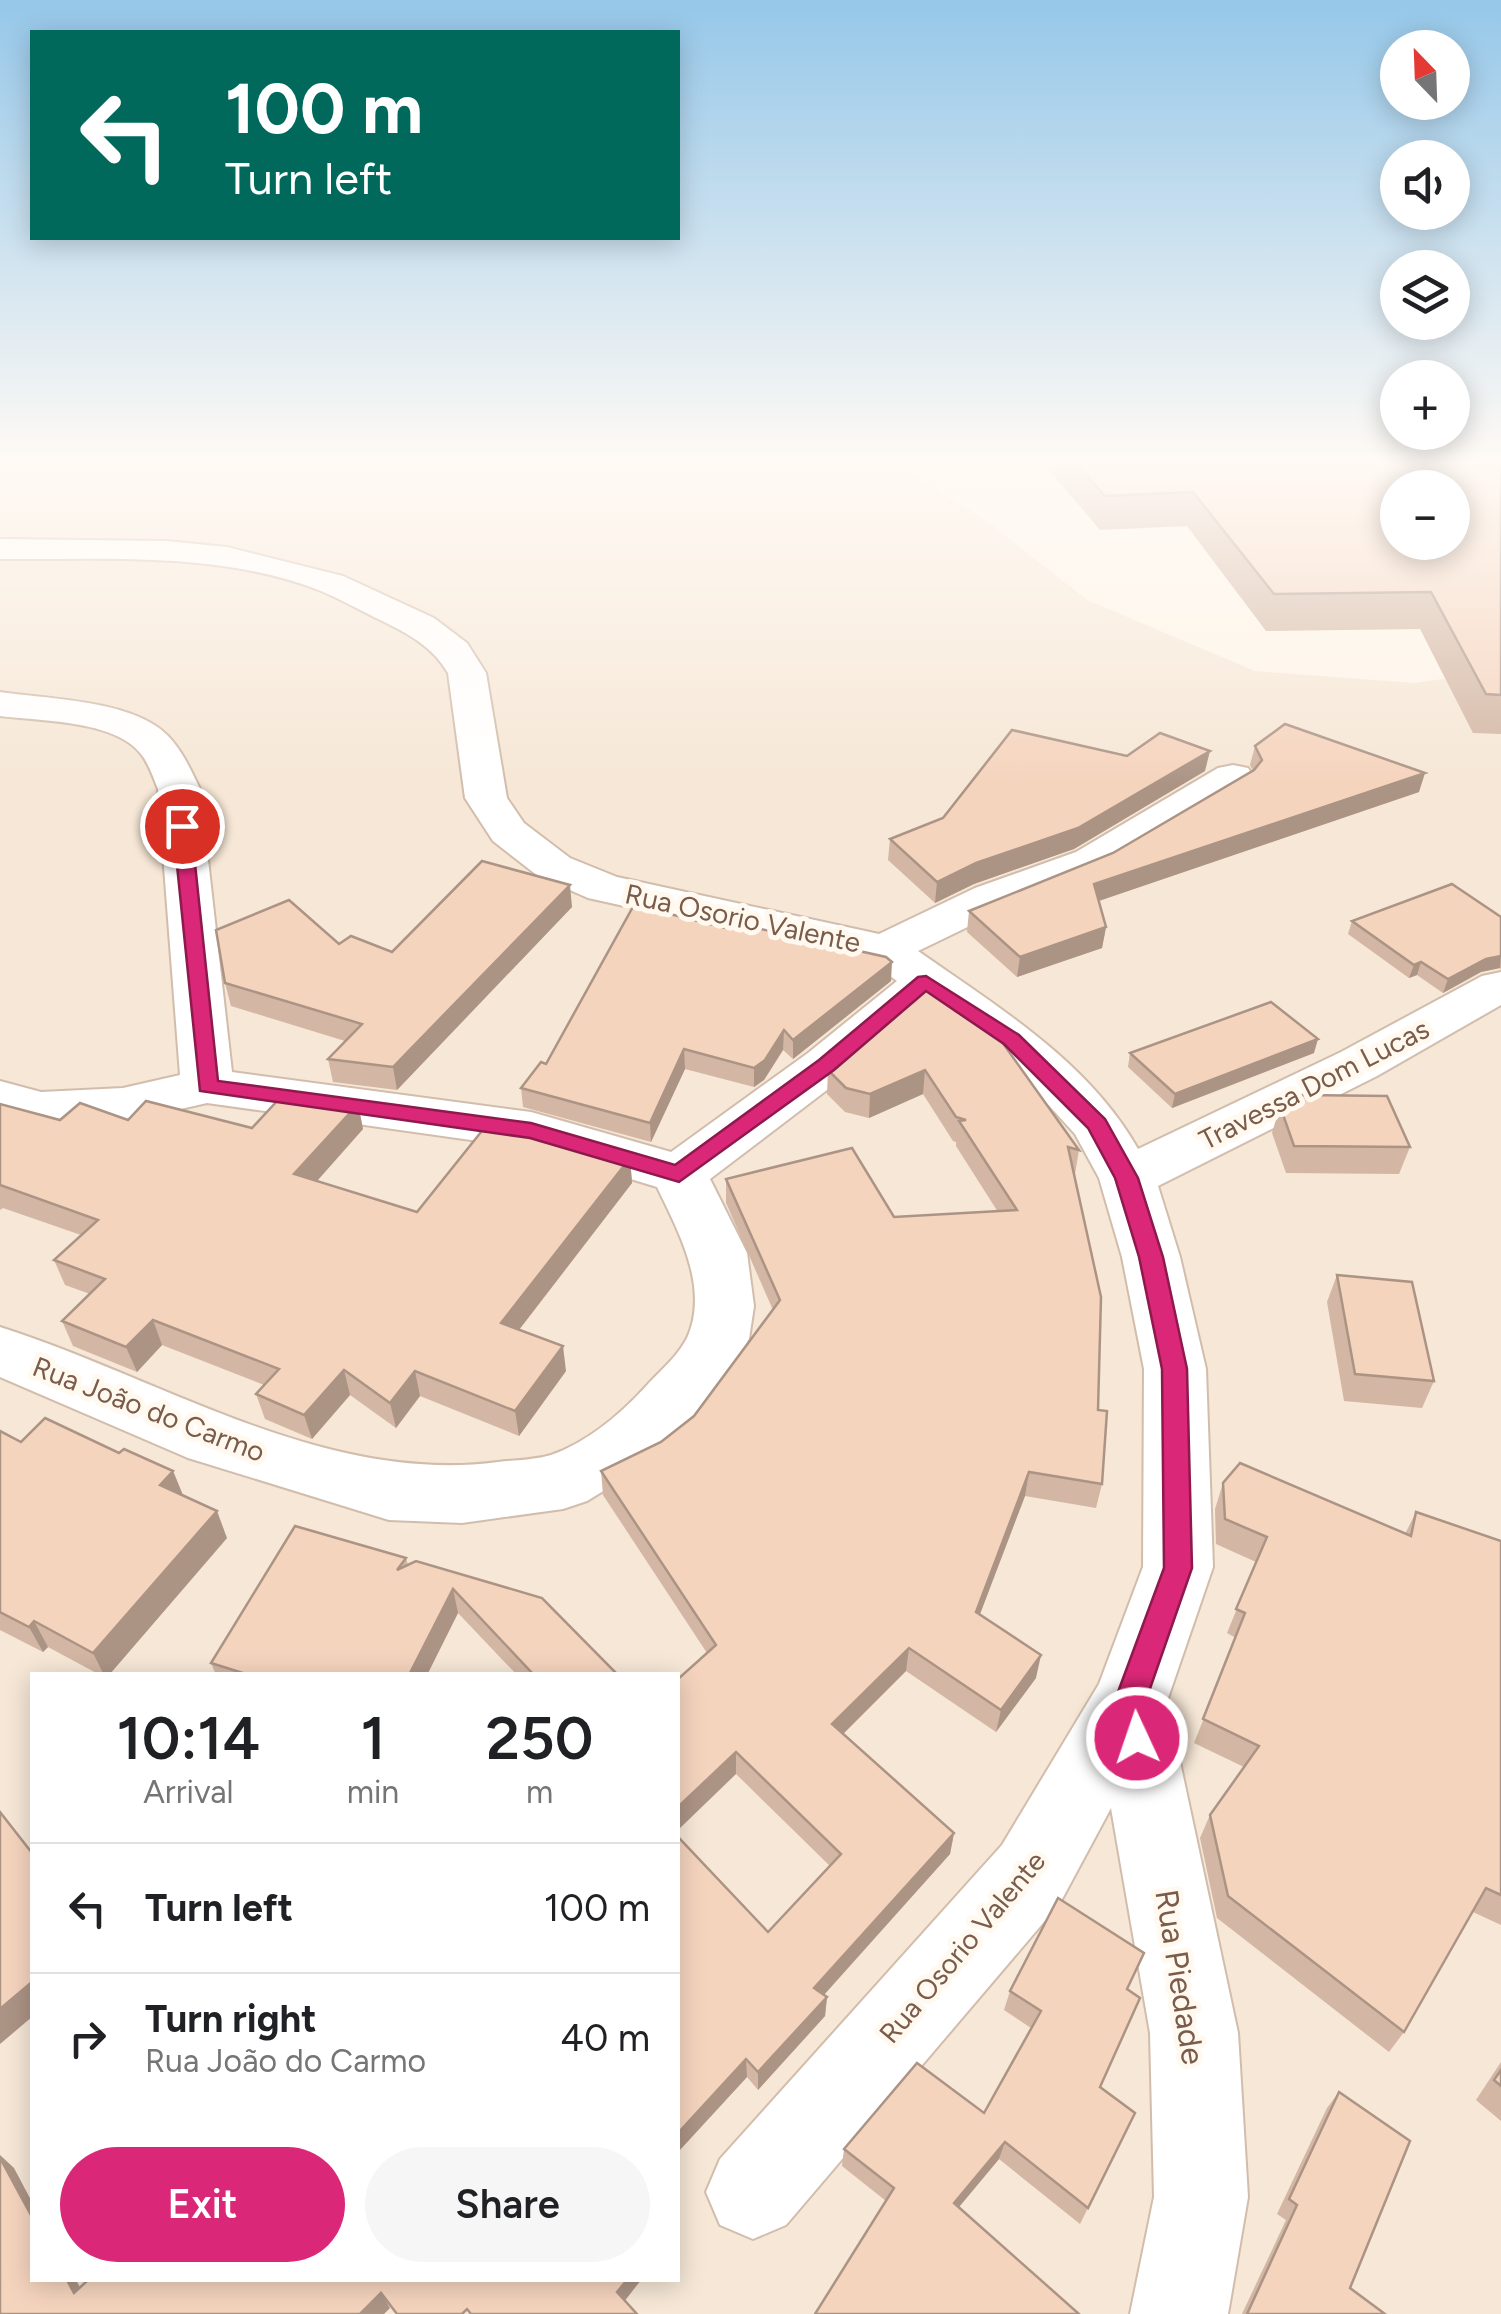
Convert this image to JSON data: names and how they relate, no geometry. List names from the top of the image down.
{
  "streets": {
    "street": [
      "Rua Osorio Valente",
      "Travessa Dom Lucas",
      "Rua João do Carmo",
      "Rua Piedade"
    ]
  },
  "crossings": [
    ["Rua Osorio Valente", "Travessa Dom Lucas"],
    ["Rua Osorio Valente", "Rua Piedade"]
  ],
  "north": "top left",
  "page": {
    "map_buttons": ["+", "−"],
    "turn": ["100 m", "Turn left"],
    "eta": [
      "10:14",
      "Arrival",
      "1",
      "min",
      "250",
      "m"
    ],
    "list": [
      {
        "name": "Turn left",
        "value": "100 m"
      },
      {
        "name": "Turn right",
        "note": "Rua João do Carmo",
        "value": "40 m"
      }
    ],
    "buttons": ["Exit", "Share"]
  }
}
